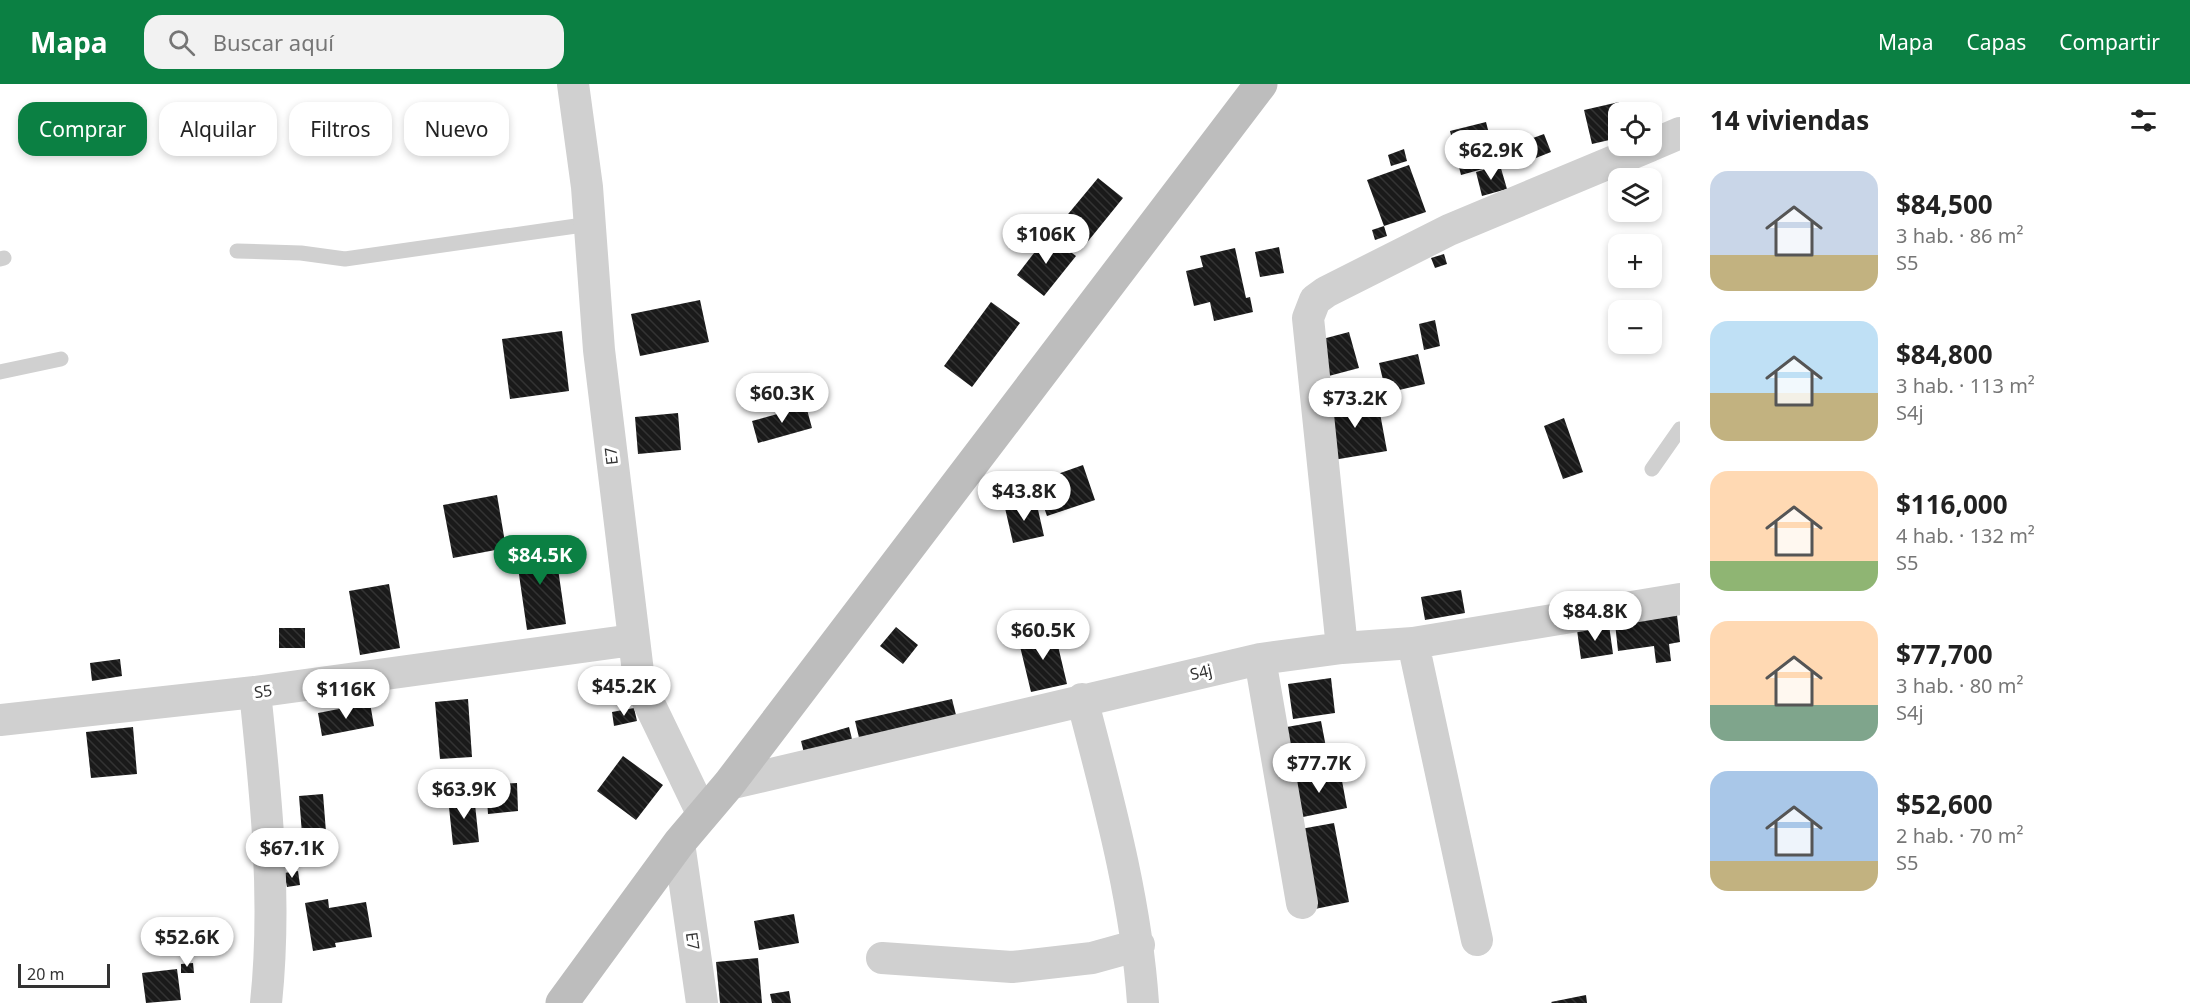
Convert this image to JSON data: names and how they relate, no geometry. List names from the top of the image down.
{
  "streets": {
    "street": ["E7", "S4j", "S5"]
  },
  "crossings": [
    ["E7", "S5"]
  ],
  "scale_bar": "20 m",
  "page": {
    "header": "Mapa",
    "search": "Buscar aquí",
    "nav": ["Mapa", "Capas", "Compartir"],
    "heading": "14 viviendas",
    "map_buttons": ["+", "−"],
    "chip": [
      "Comprar",
      "Alquilar",
      "Filtros",
      "Nuevo"
    ],
    "price": [
      "$62.9K",
      "$106K",
      "$60.3K",
      "$73.2K",
      "$43.8K",
      "$84.5K",
      "$84.8K",
      "$60.5K",
      "$45.2K",
      "$116K",
      "$77.7K",
      "$63.9K",
      "$67.1K",
      "$52.6K"
    ],
    "list": [
      {
        "name": "$84,500",
        "note": "3 hab. · 86 m² · S5"
      },
      {
        "name": "$84,800",
        "note": "3 hab. · 113 m² · S4j"
      },
      {
        "name": "$116,000",
        "note": "4 hab. · 132 m² · S5"
      },
      {
        "name": "$77,700",
        "note": "3 hab. · 80 m² · S4j"
      },
      {
        "name": "$52,600",
        "note": "2 hab. · 70 m² · S5"
      }
    ],
    "scale": "20 m"
  }
}
